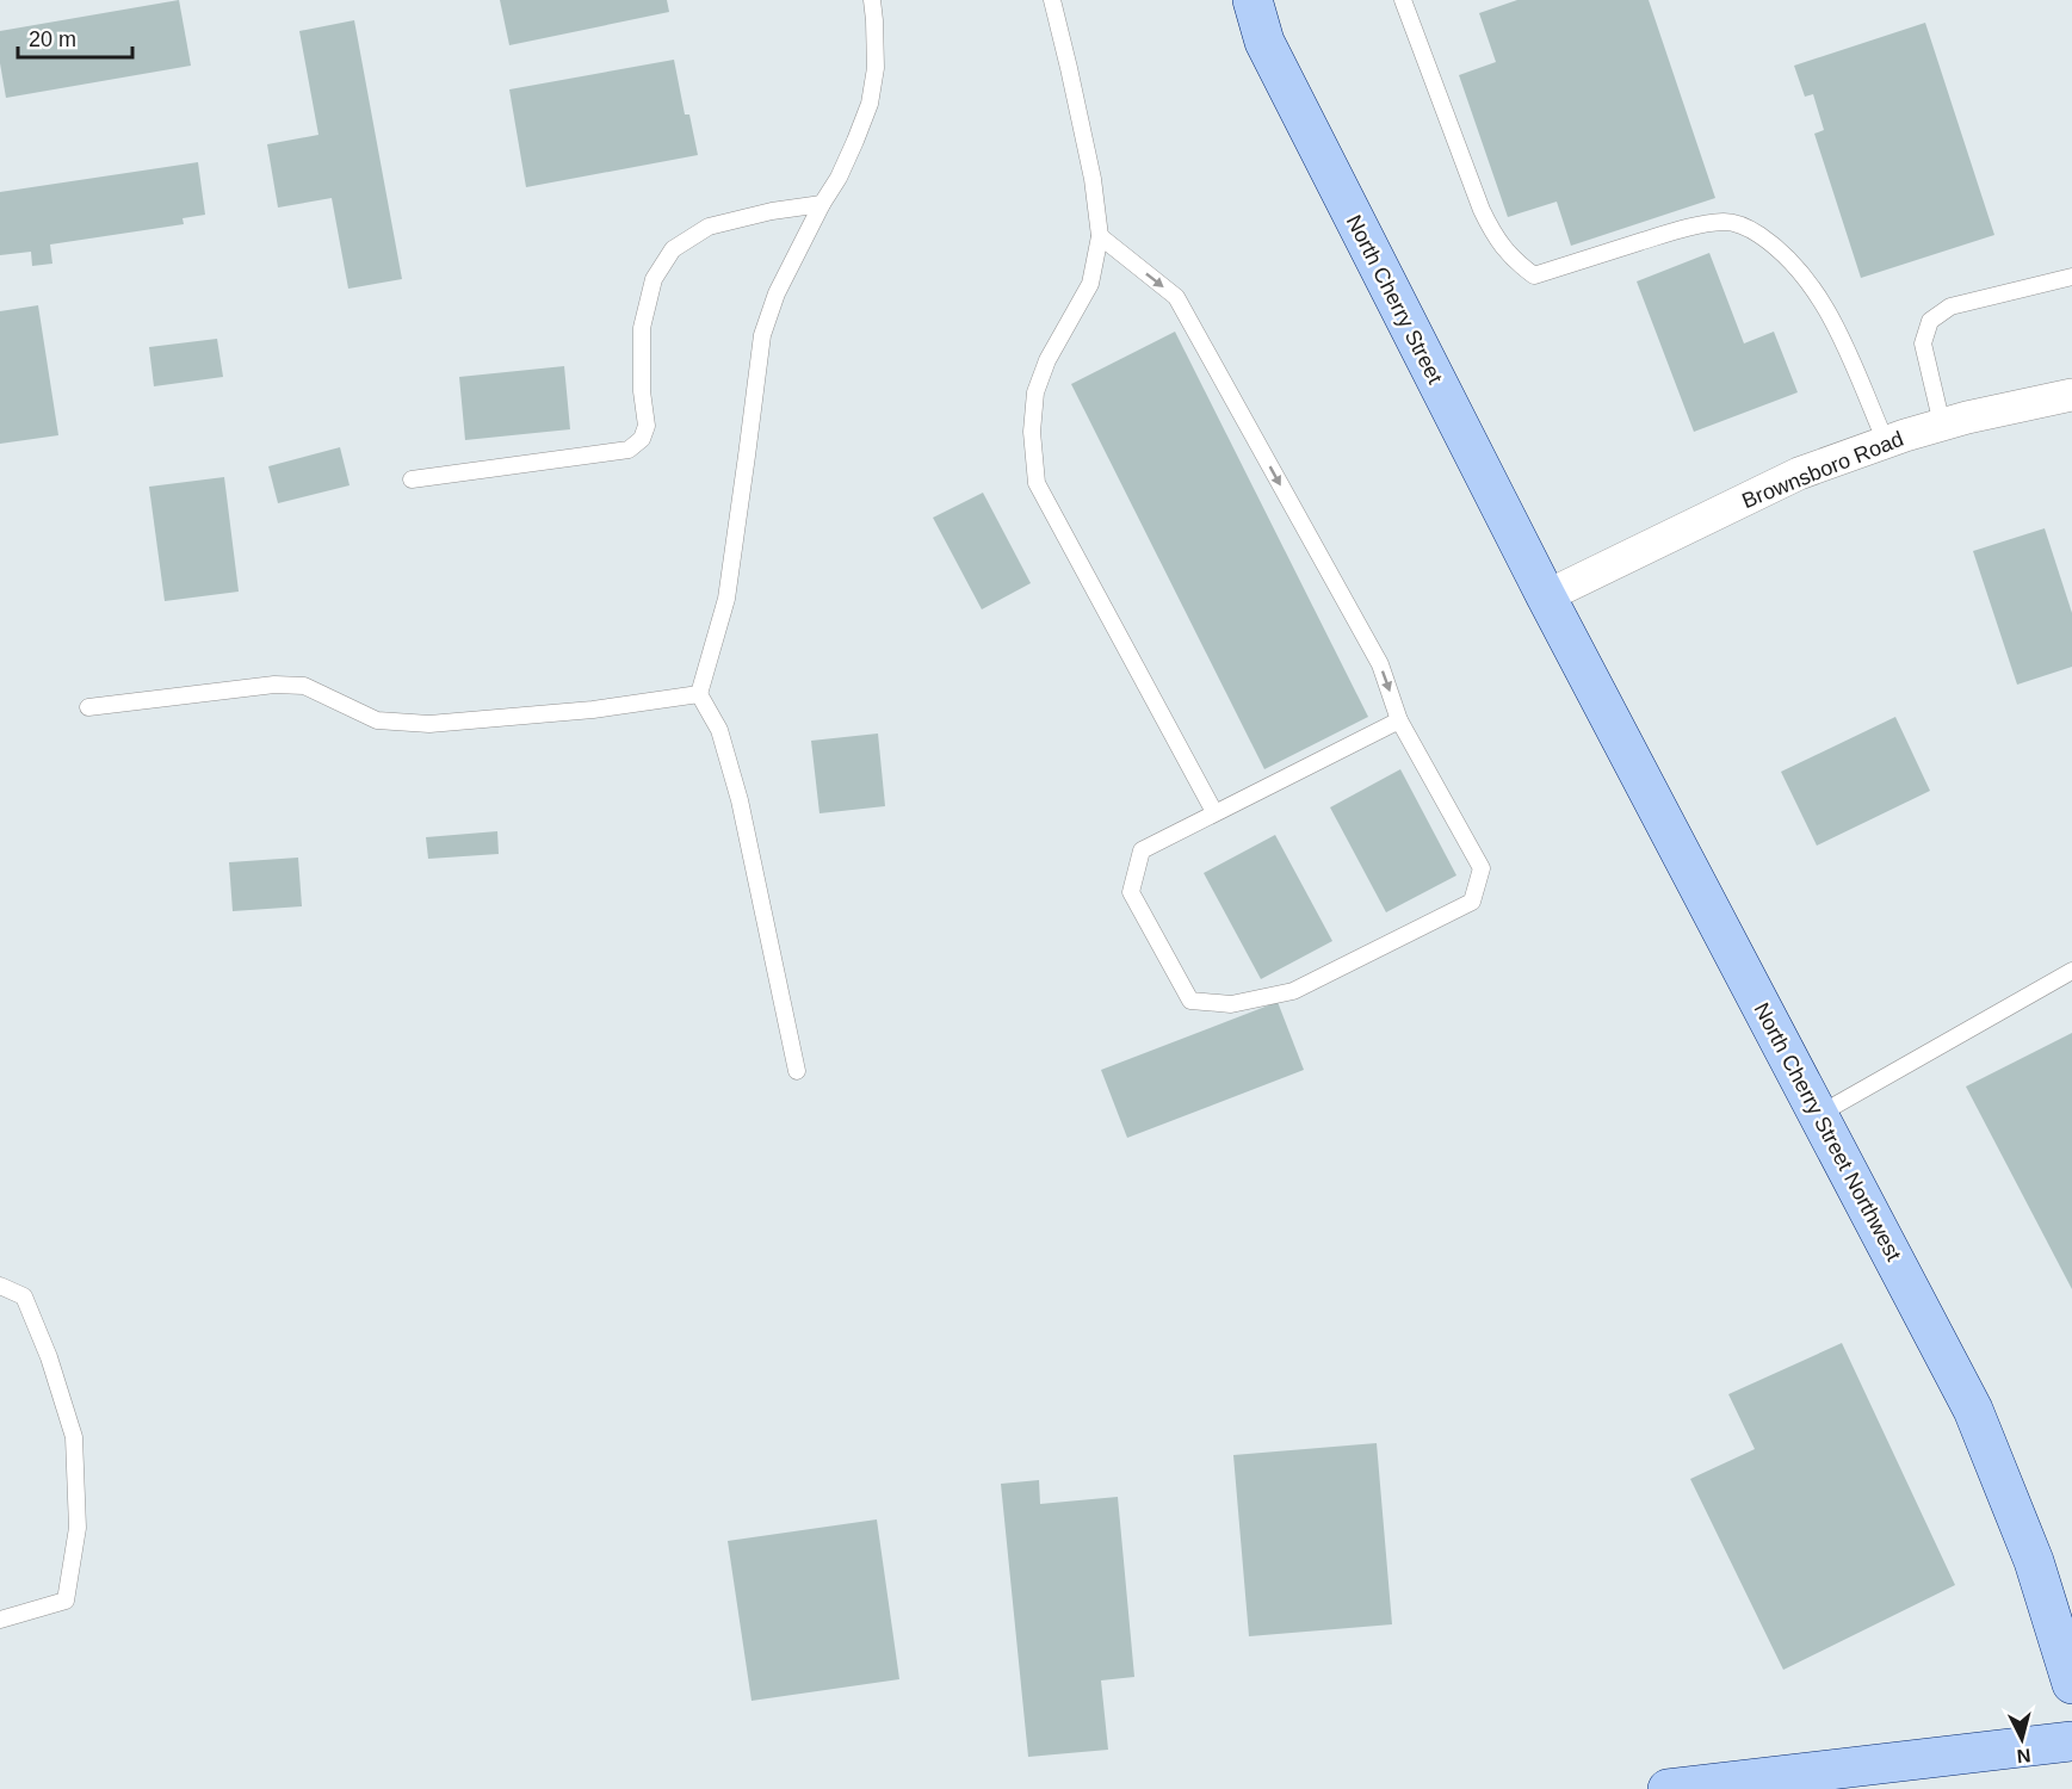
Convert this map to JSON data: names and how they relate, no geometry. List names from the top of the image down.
{
  "streets": {
    "main road": ["North Cherry Street", "North Cherry Street Northwest"],
    "street": ["Brownsboro Road"]
  },
  "crossings": [
    ["North Cherry Street", "Brownsboro Road"],
    ["North Cherry Street", "North Cherry Street Northwest"],
    ["Brownsboro Road", "North Cherry Street Northwest"]
  ],
  "scale_bar": "20 m",
  "north": "bottom"
}
